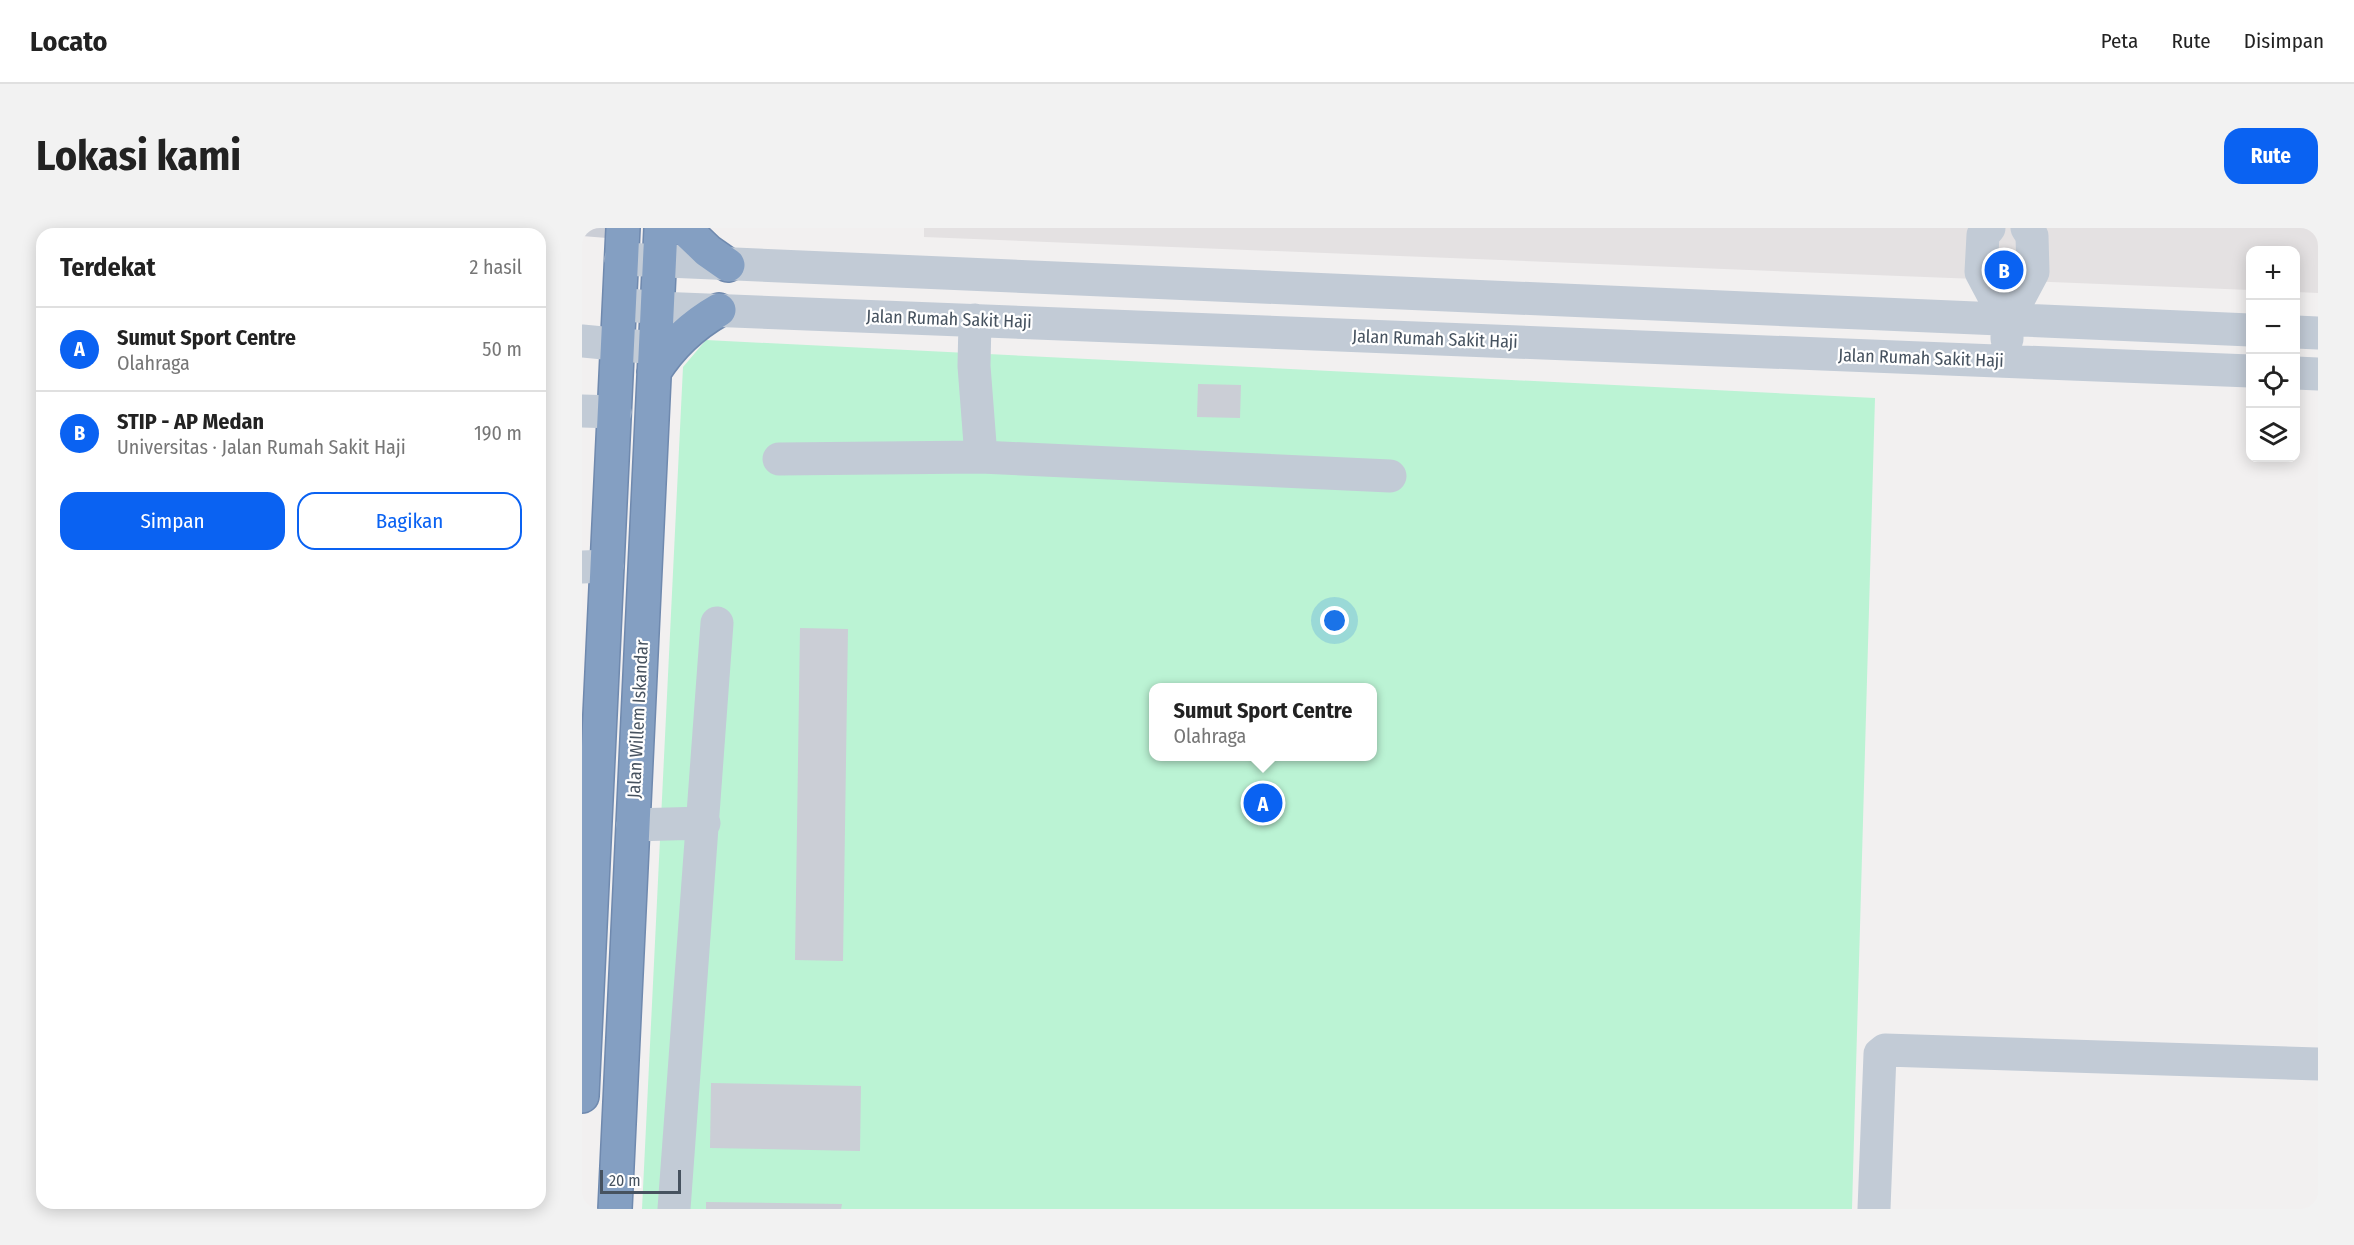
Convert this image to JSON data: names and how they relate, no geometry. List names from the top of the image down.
{
  "streets": {
    "highway": ["Jalan Willem Iskandar"],
    "street": ["Jalan Rumah Sakit Haji"]
  },
  "crossings": [
    ["Jalan Rumah Sakit Haji", "Jalan Willem Iskandar"]
  ],
  "scale_bar": "20 m",
  "page": {
    "header": "Locato",
    "nav": ["Peta", "Rute", "Disimpan"],
    "buttons": [
      "Rute",
      ["Simpan", "Bagikan"]
    ],
    "title": "Lokasi kami",
    "heading": ["Terdekat", "2 hasil"],
    "map_buttons": ["+", "−"],
    "pins": ["B", "A"],
    "list": [
      {
        "mark": "A",
        "name": "Sumut Sport Centre",
        "note": "Olahraga",
        "value": "50 m"
      },
      {
        "mark": "B",
        "name": "STIP - AP Medan",
        "note": "Universitas · Jalan Rumah Sakit Haji",
        "value": "190 m"
      }
    ],
    "popup": ["Sumut Sport Centre", "Olahraga"],
    "scale": "20 m"
  }
}
